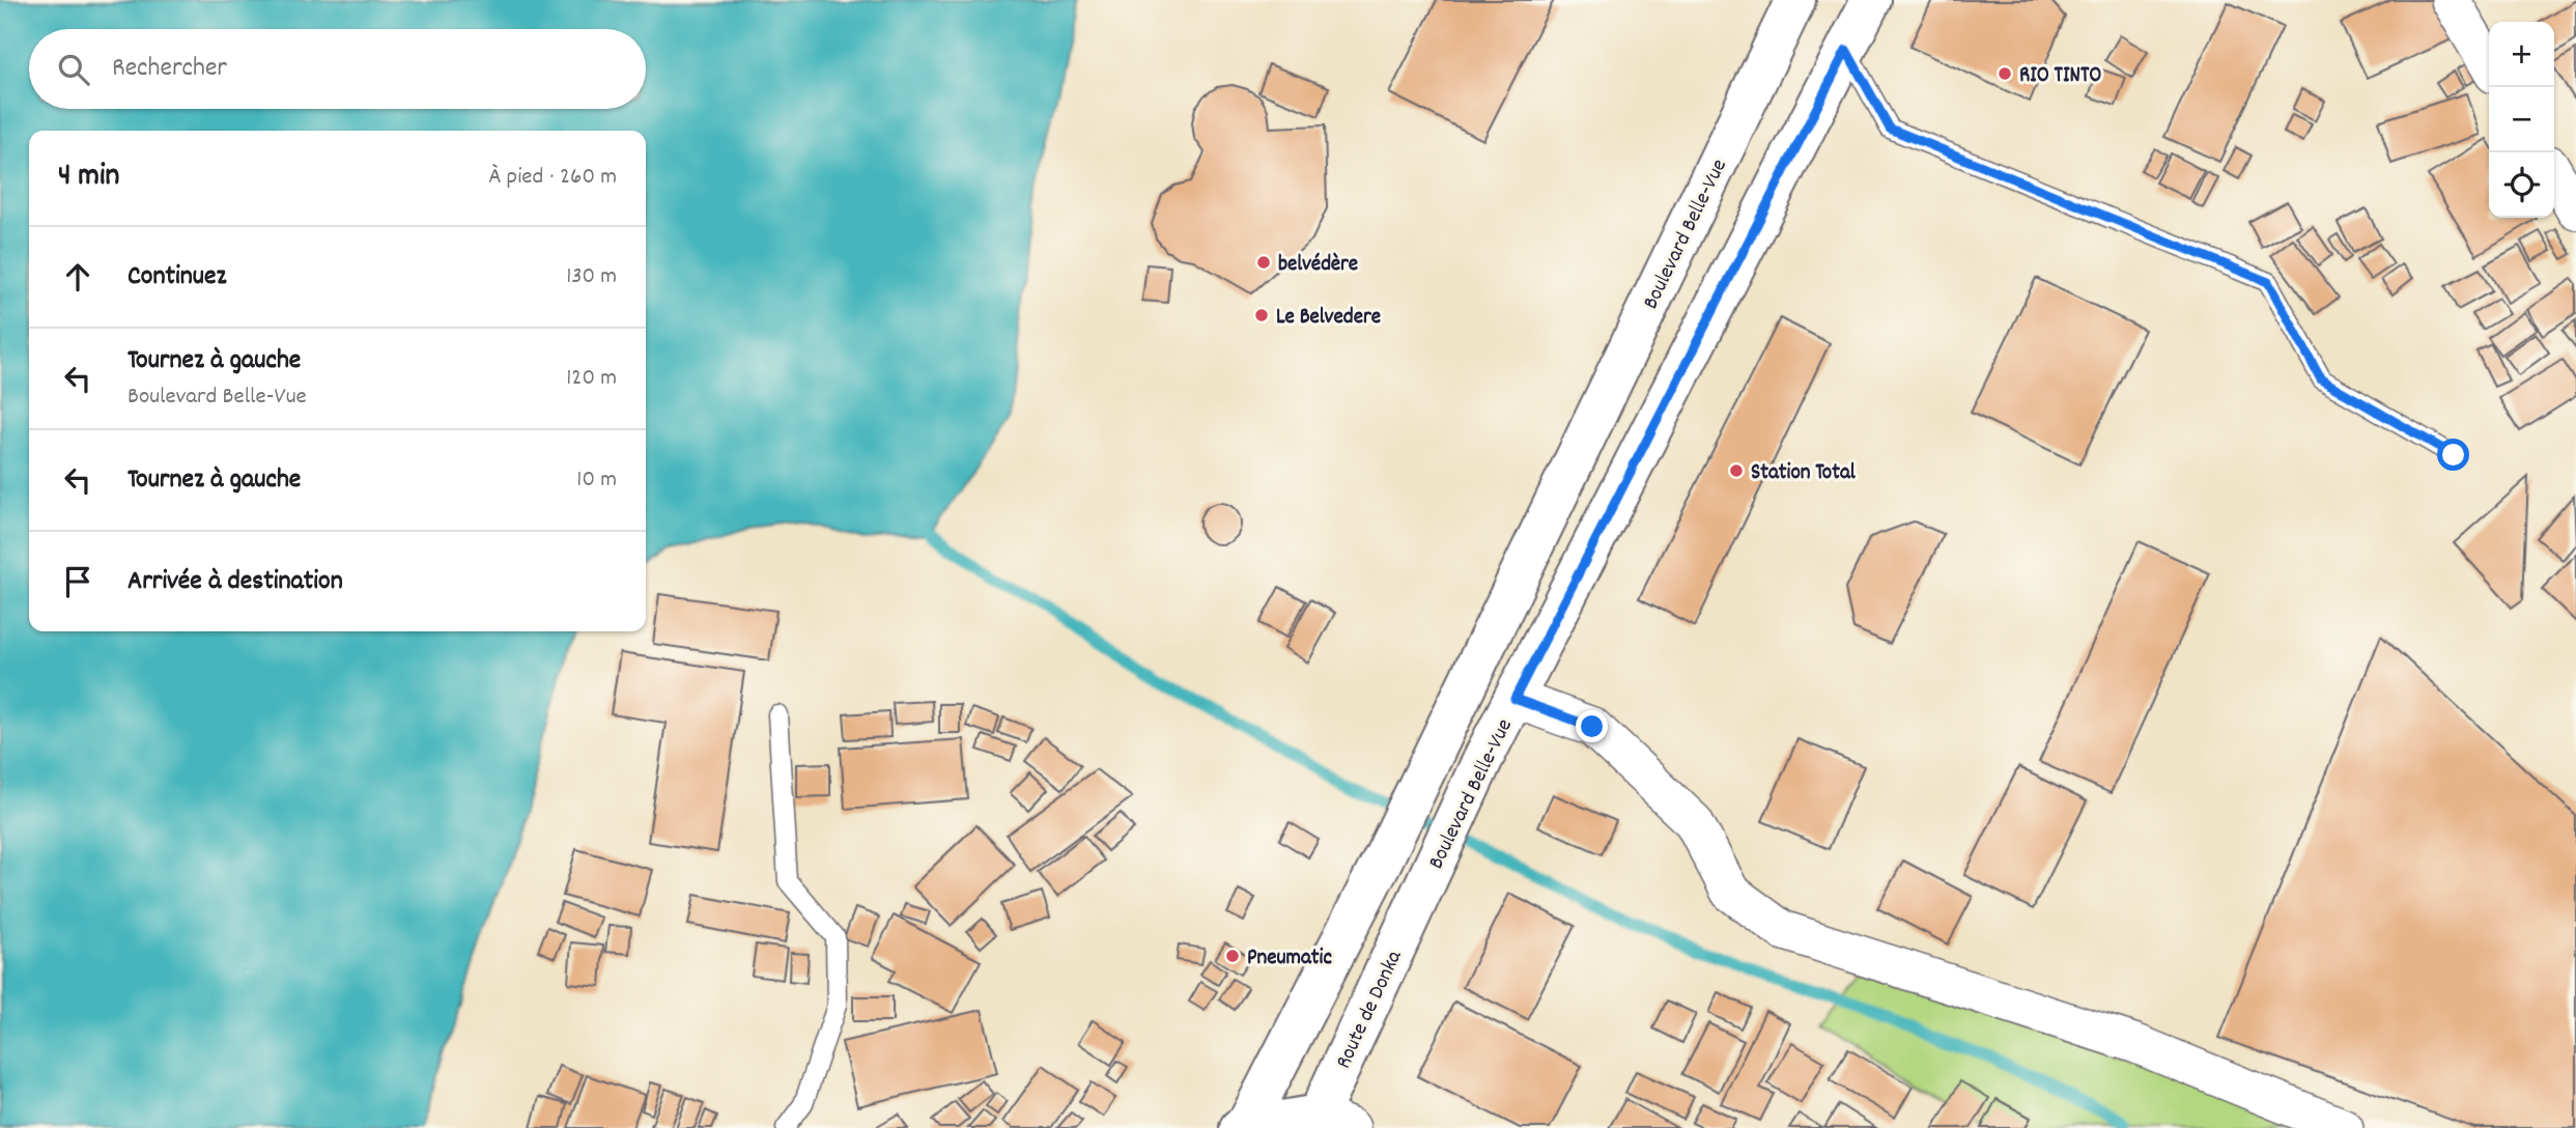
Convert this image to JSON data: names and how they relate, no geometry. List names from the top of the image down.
{
  "streets": {
    "main road": ["Boulevard Belle-Vue", "Route de Donka"]
  },
  "crossings": [
    ["Boulevard Belle-Vue", "Route de Donka"]
  ],
  "places": [
    "RIO TINTO",
    "belvédère",
    "Le Belvedere",
    "Station Total",
    "Pneumatic"
  ],
  "page": {
    "map_buttons": ["+", "−"],
    "search": "Rechercher",
    "heading": ["4 min", "À pied · 260 m"],
    "list": [
      ["Continuez", "130 m"],
      ["Tournez à gauche", "Boulevard Belle-Vue", "120 m"],
      ["Tournez à gauche", "10 m"],
      "Arrivée à destination"
    ]
  }
}
